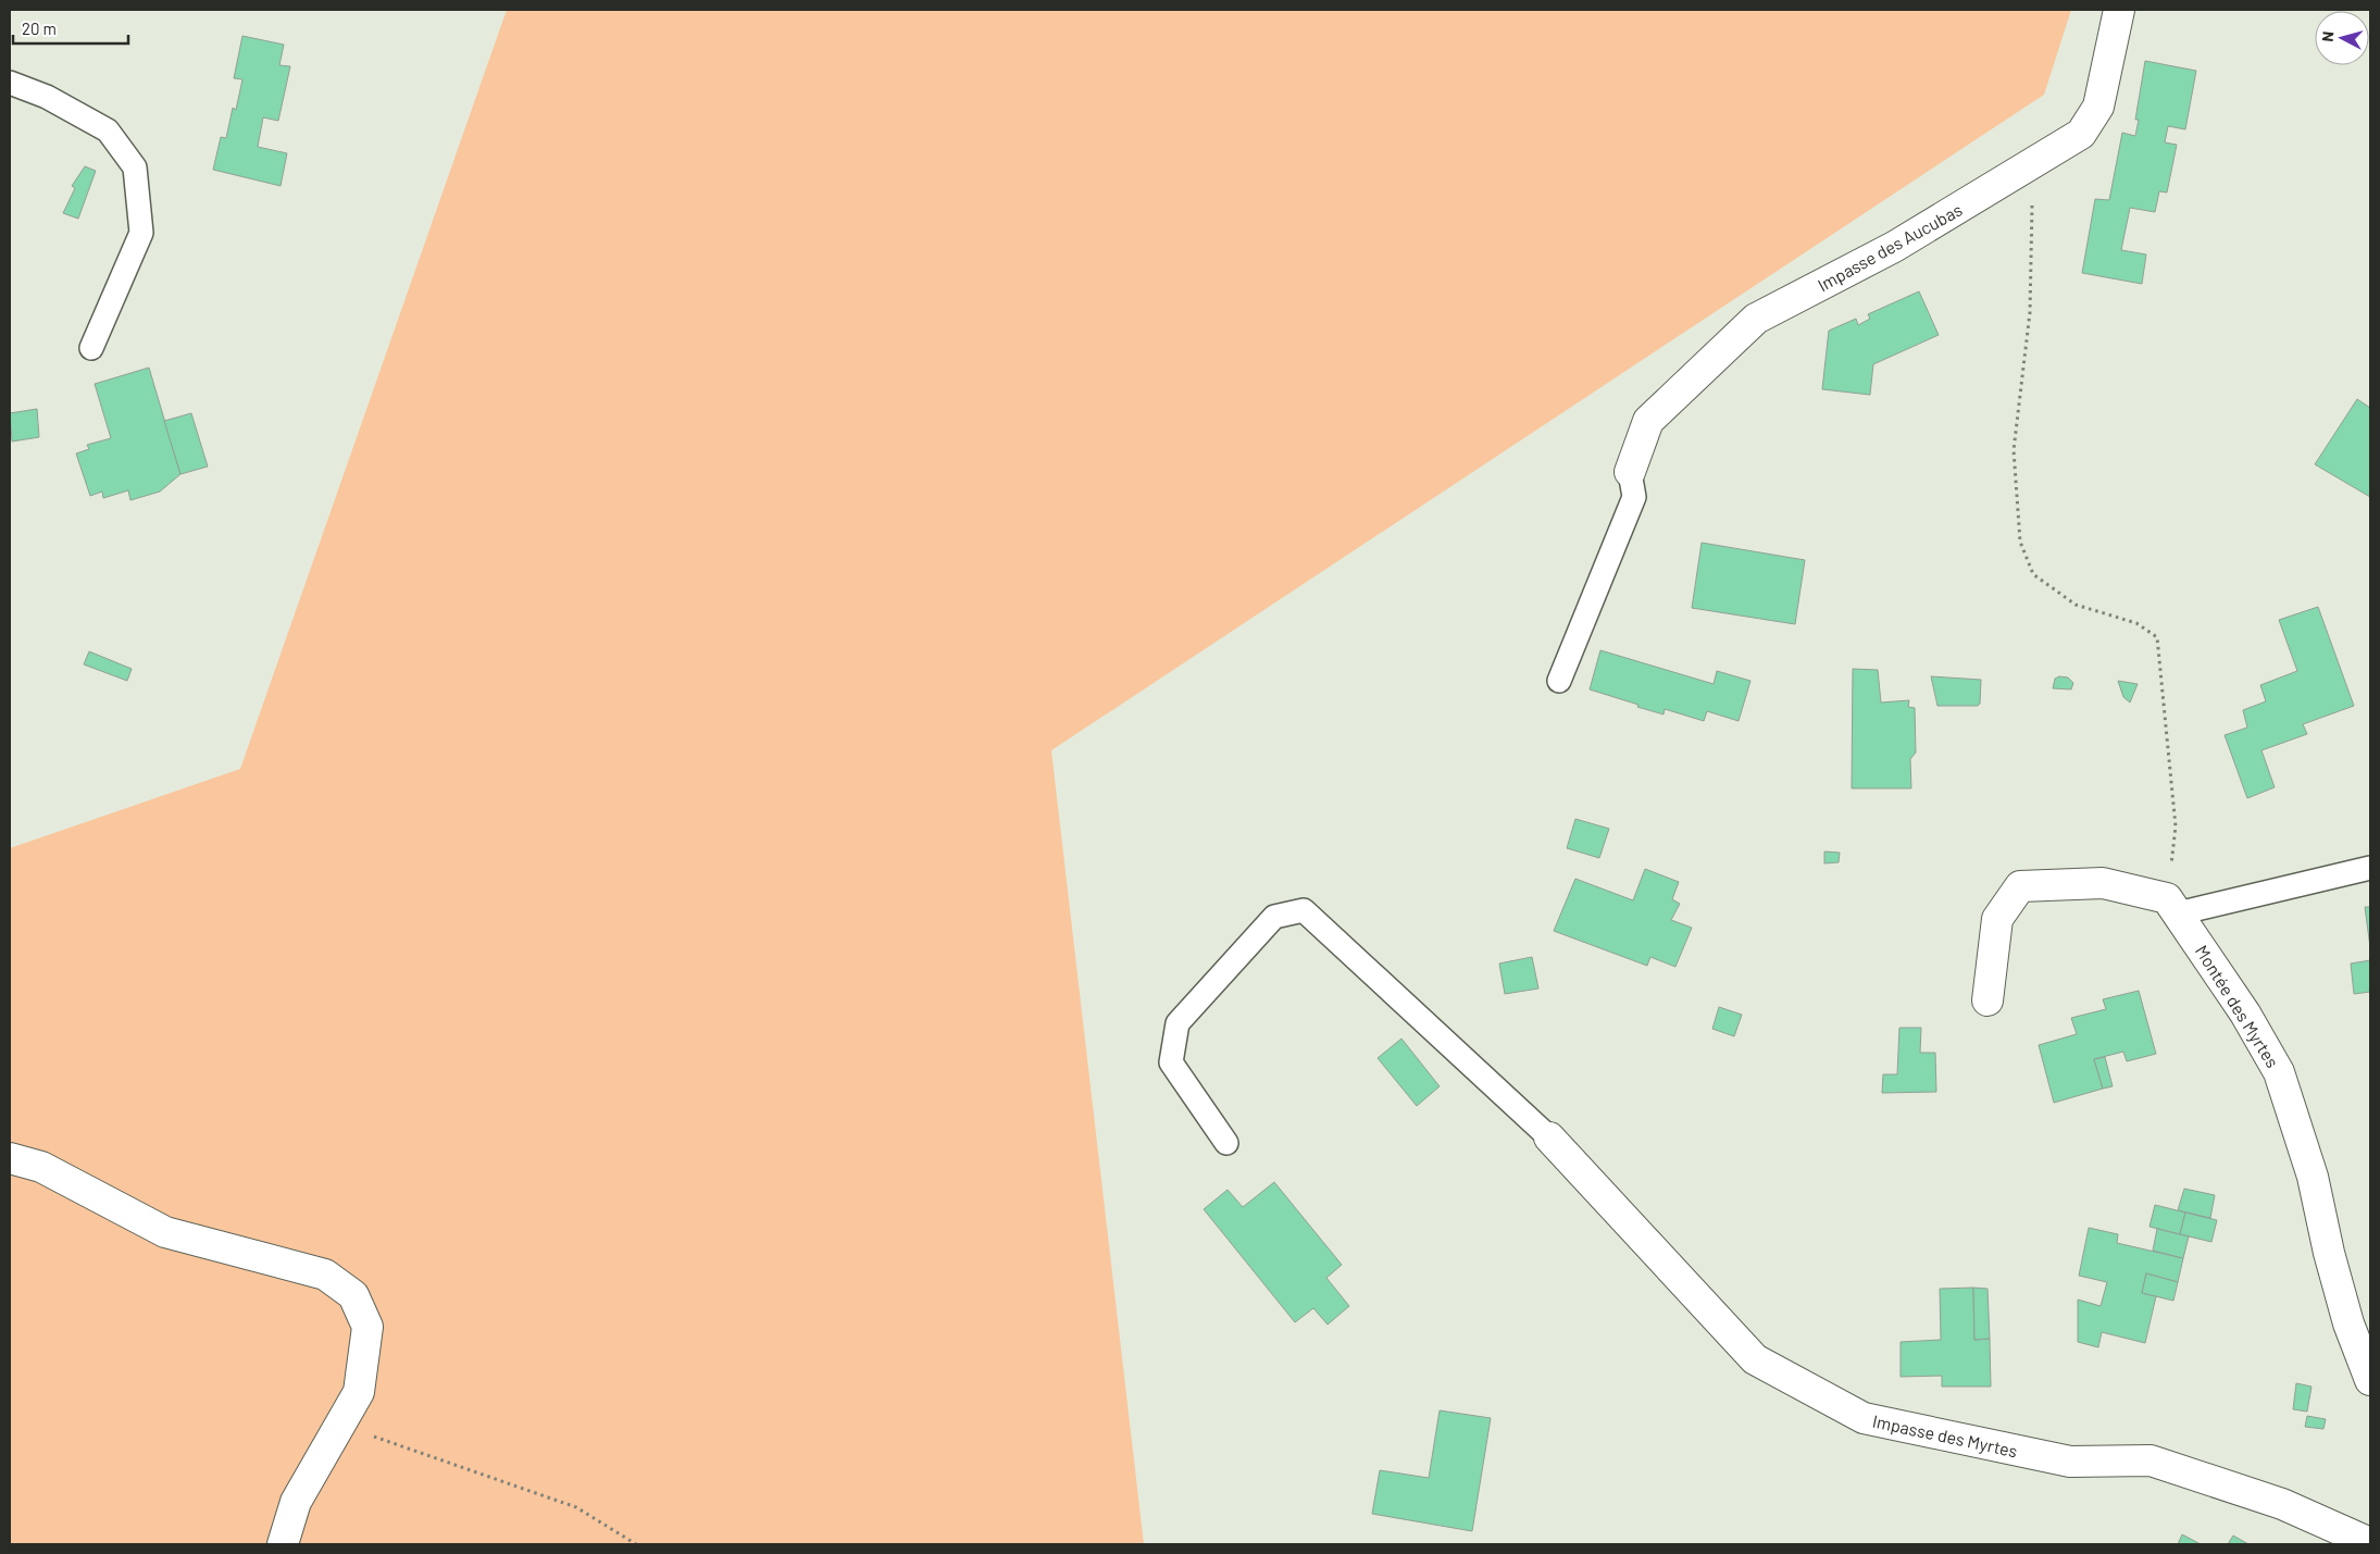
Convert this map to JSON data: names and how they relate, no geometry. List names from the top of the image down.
{
  "streets": {
    "street": ["Impasse des Aucubas", "Montée des Myrtes", "Impasse des Myrtes"]
  },
  "scale_bar": "20 m",
  "north": "left"
}
